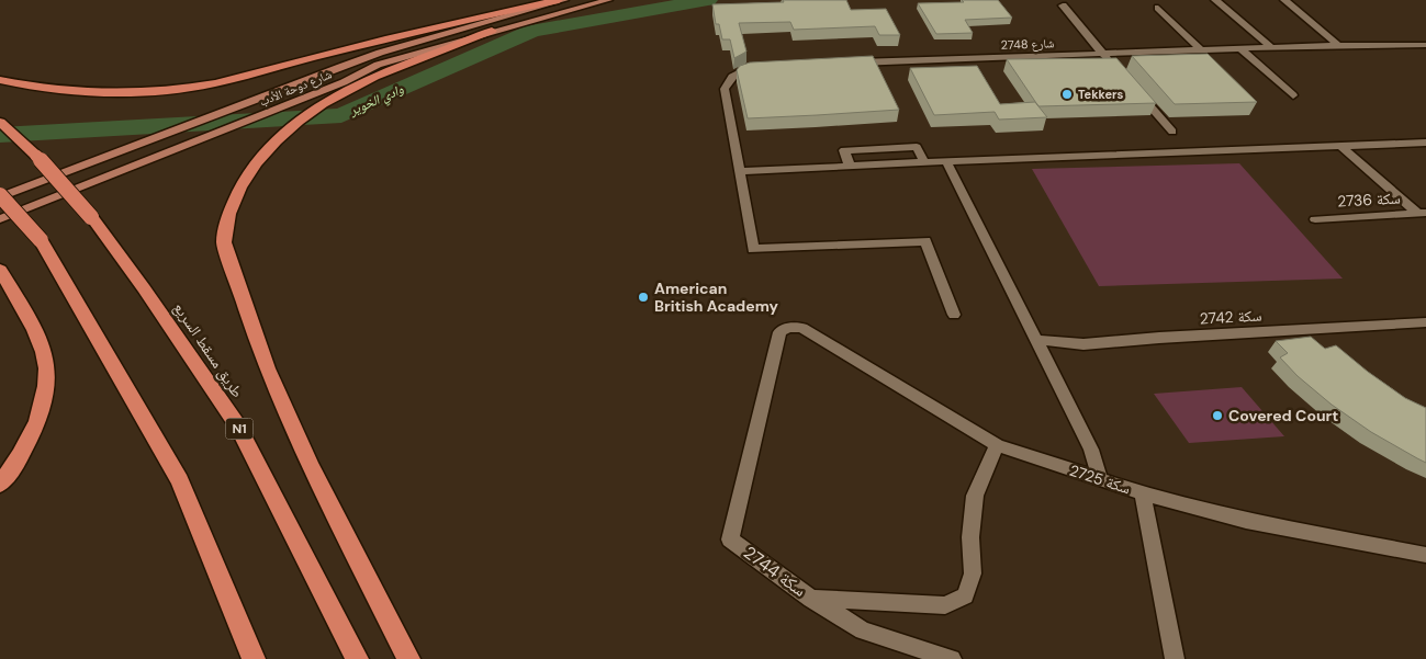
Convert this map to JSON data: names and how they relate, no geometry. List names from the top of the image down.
{
  "streets": {
    "highway": ["طريق مسقط السريع", "N1"],
    "main road": ["شارع دوحة الأدب"],
    "street": [
      "شارع 2748",
      "سكة 2736",
      "سكة 2742",
      "سكة 2725",
      "سكة 2744"
    ]
  },
  "crossings": [
    ["سكة 2725", "سكة 2744"]
  ],
  "water": ["وادي الخوير"],
  "places": ["Tekkers", "American British Academy", "Covered Court"]
}
